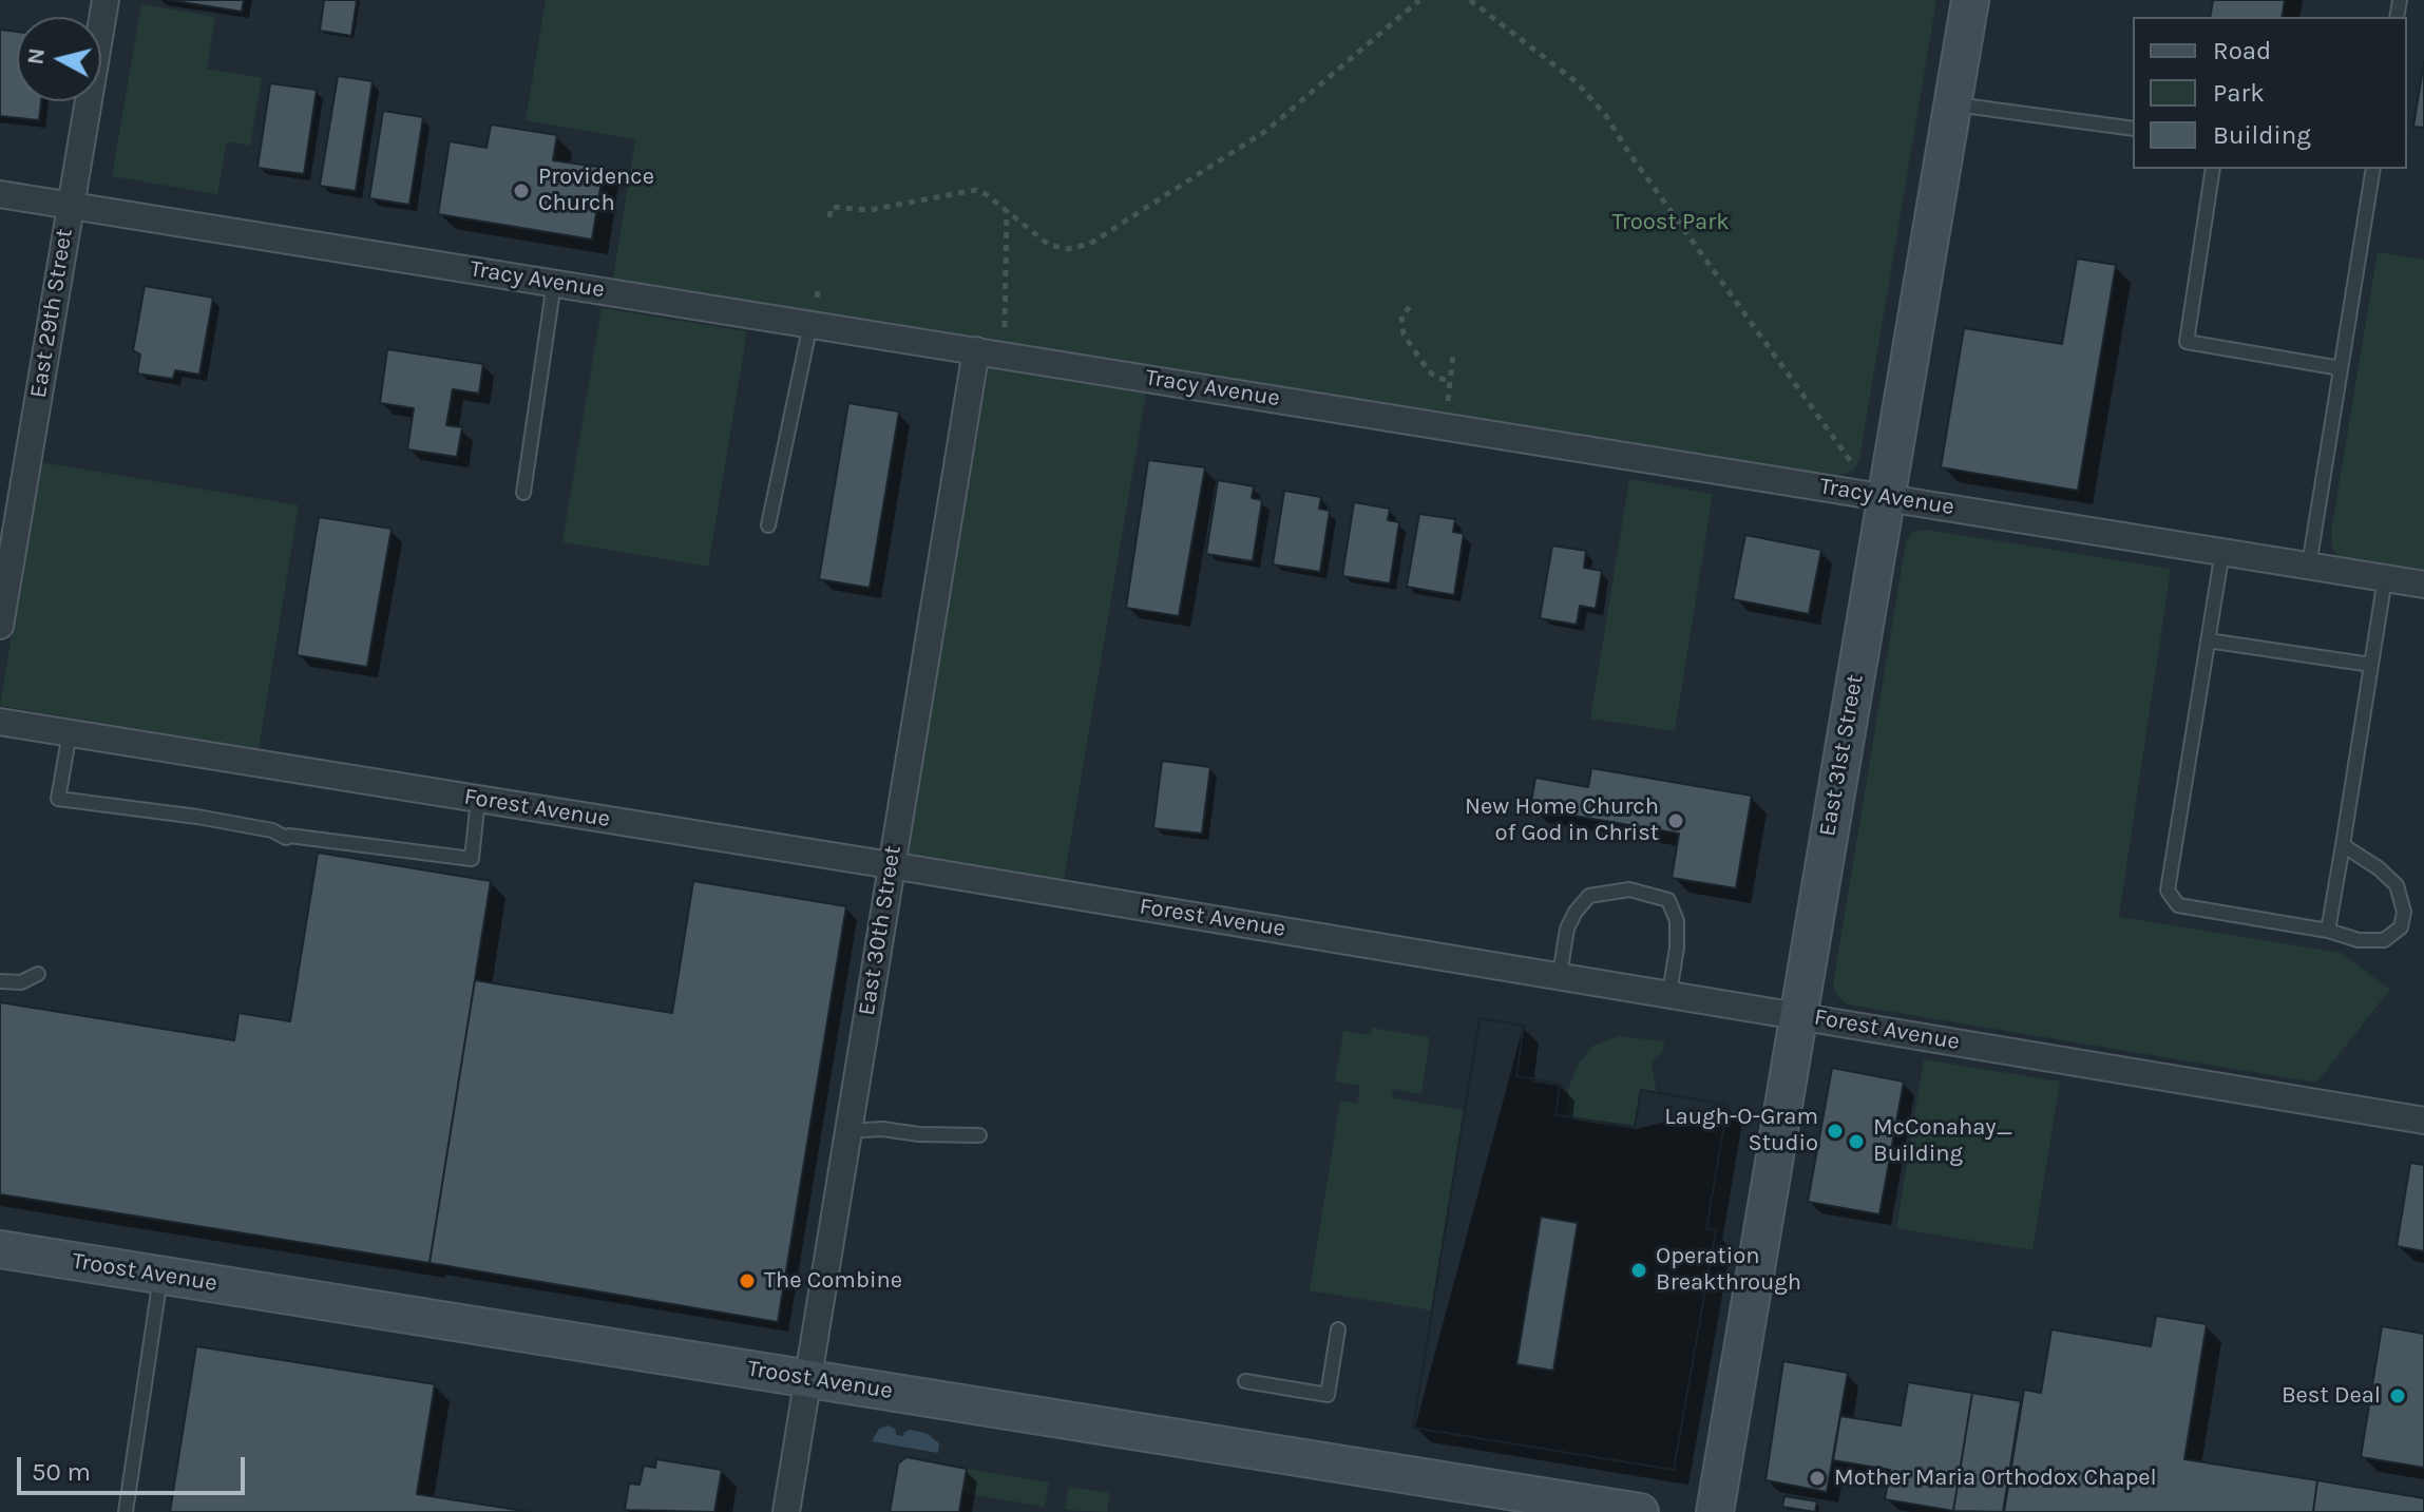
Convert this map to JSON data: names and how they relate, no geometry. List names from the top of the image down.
{
  "streets": {
    "main road": ["East 31st Street", "Troost Avenue"],
    "street": [
      "Tracy Avenue",
      "East 29th Street",
      "Forest Avenue",
      "East 30th Street"
    ]
  },
  "crossings": [
    ["Tracy Avenue", "East 29th Street"],
    ["Tracy Avenue", "East 31st Street"],
    ["Tracy Avenue", "East 30th Street"],
    ["East 31st Street", "Forest Avenue"],
    ["Forest Avenue", "East 30th Street"],
    ["East 30th Street", "Troost Avenue"]
  ],
  "parks": ["Troost Park"],
  "places": [
    "Providence Church",
    "New Home Church of God in Christ",
    "Laugh-O-Gram Studio",
    "McConahay_ Building",
    "Operation Breakthrough",
    "The Combine",
    "Best Deal",
    "Mother Maria Orthodox Chapel"
  ],
  "legend": ["Road", "Park", "Building"],
  "scale_bar": "50 m",
  "north": "left"
}
